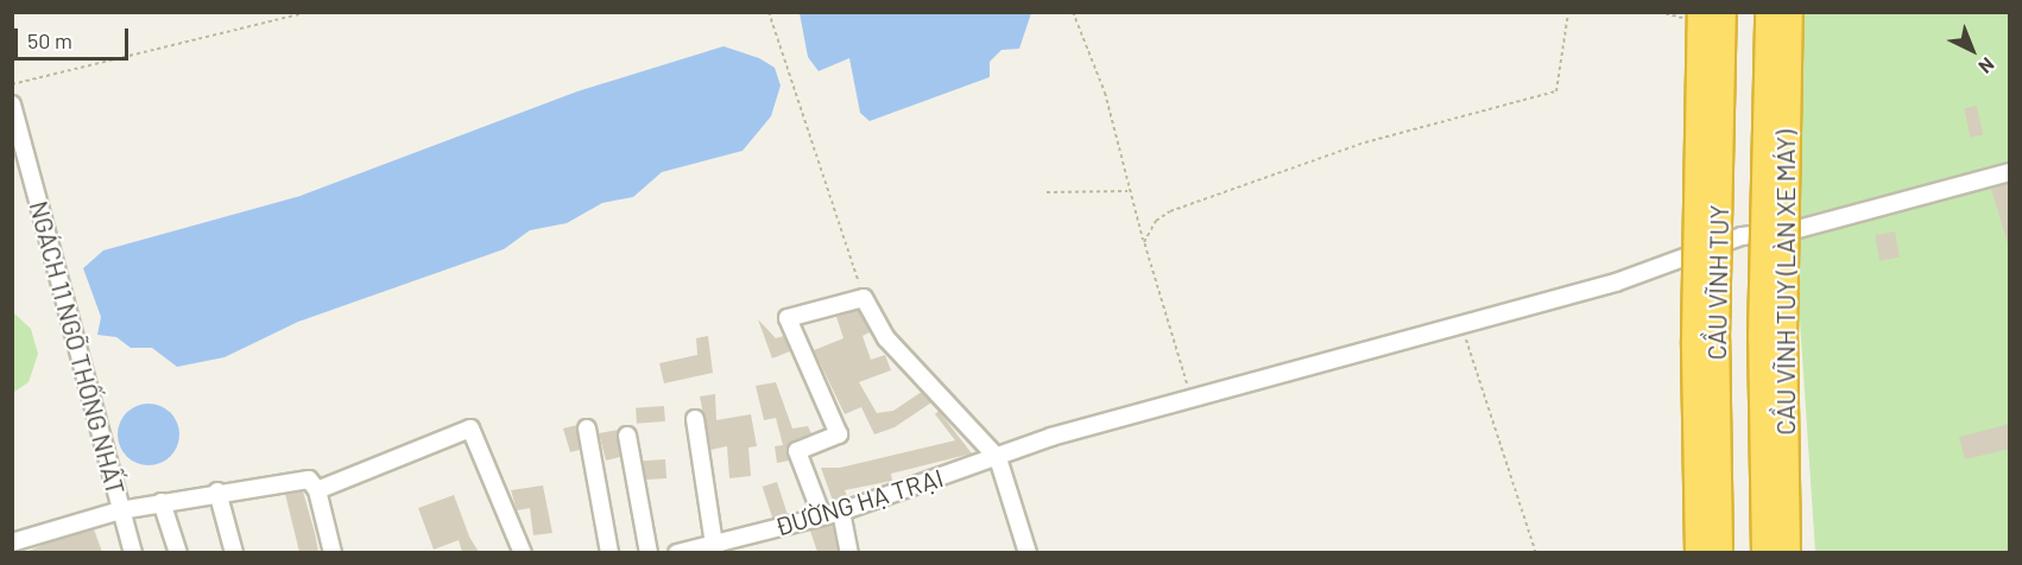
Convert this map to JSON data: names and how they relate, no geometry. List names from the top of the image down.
{
  "streets": {
    "highway": ["CẦU VĨNH TUY", "CẦU VĨNH TUY (LÀN XE MÁY)"],
    "street": ["NGÁCH 11 NGÕ THỐNG NHẤT", "ĐƯỜNG HẠ TRẠI"]
  },
  "scale_bar": "50 m",
  "north": "bottom right"
}
